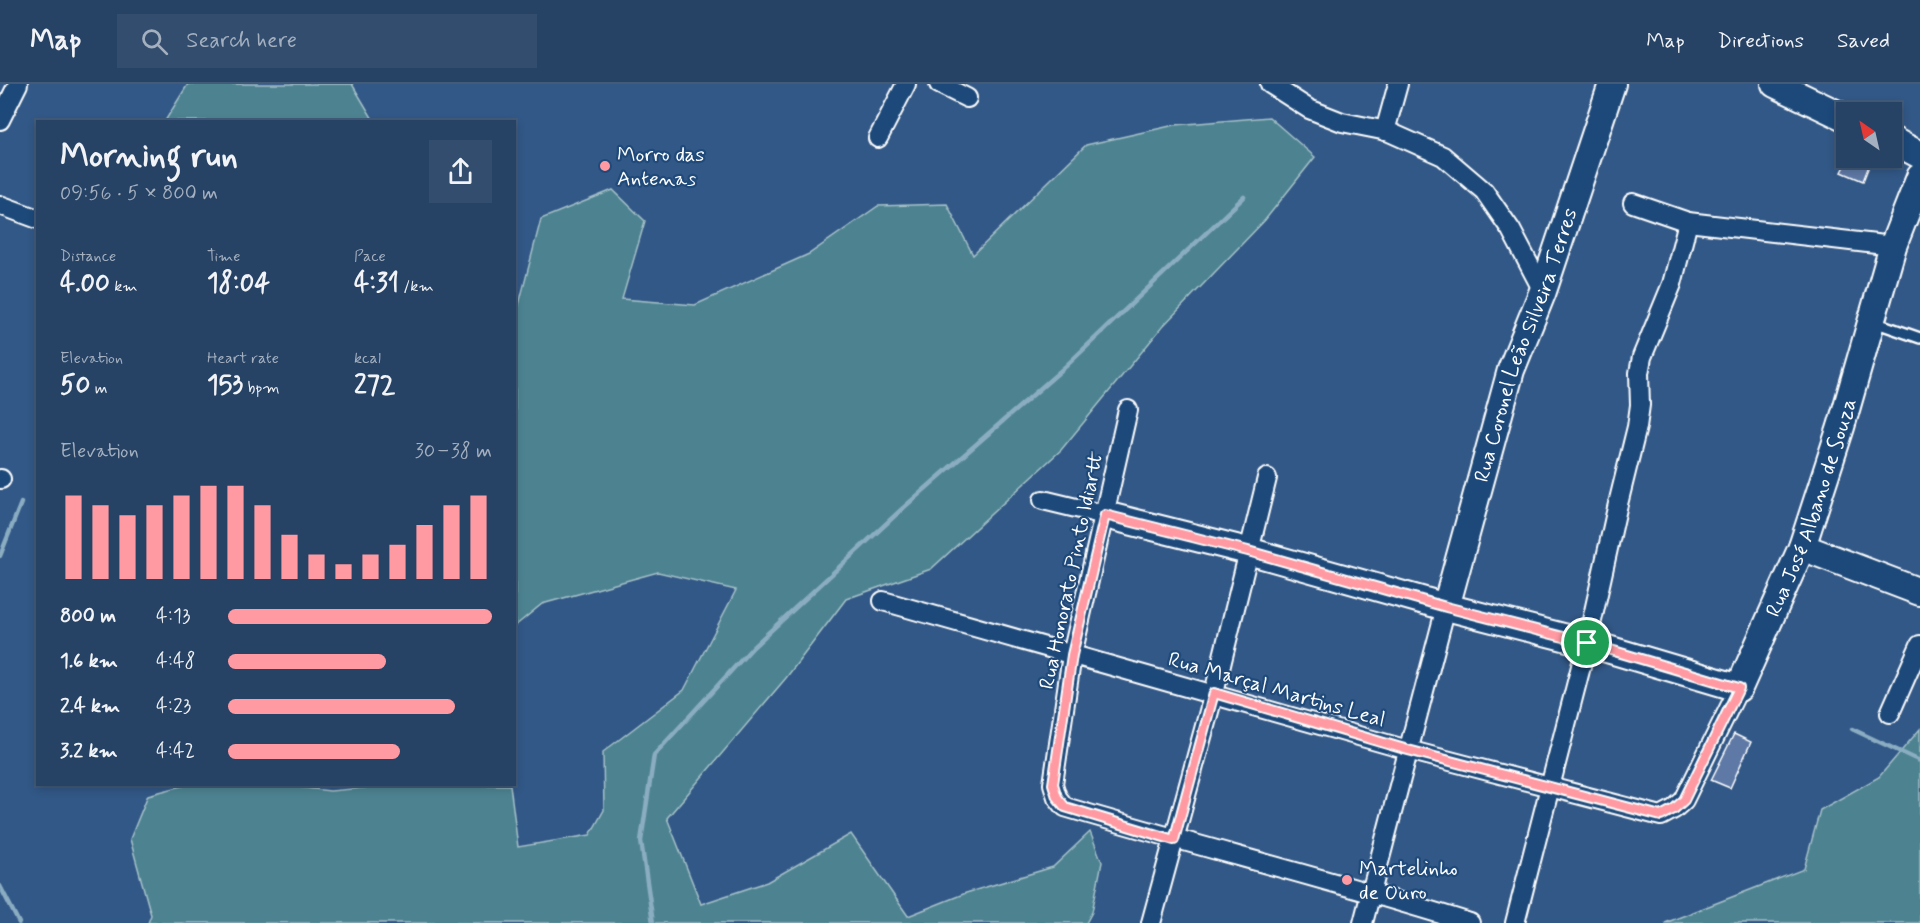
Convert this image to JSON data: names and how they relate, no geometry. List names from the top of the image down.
{
  "streets": {
    "street": [
      "Rua Coronel Leão Silveira Terres",
      "Rua José Albano de Souza",
      "Rua Honorato Pinto Idiartt",
      "Rua Marçal Martins Leal"
    ]
  },
  "crossings": [
    ["Rua José Albano de Souza", "Rua Marçal Martins Leal"],
    ["Rua Honorato Pinto Idiartt", "Rua Marçal Martins Leal"]
  ],
  "places": ["Morro das Antenas", "Martelinho de Ouro"],
  "north": "top left",
  "page": {
    "header": "Map",
    "search": "Search here",
    "nav": ["Map", "Directions", "Saved"],
    "heading": ["Morning run", "09:56 · 5 × 800 m"],
    "stats": [
      ["Distance", "4.00 km"],
      ["Time", "18:04"],
      ["Pace", "4:31 /km"],
      ["Elevation", "50 m"],
      ["Heart rate", "153 bpm"],
      ["kcal", "272"]
    ],
    "chart": ["Elevation", "30–38 m"],
    "list": [
      {
        "name": "800 m",
        "note": "4:13"
      },
      {
        "name": "1.6 km",
        "note": "4:48"
      },
      {
        "name": "2.4 km",
        "note": "4:23"
      },
      {
        "name": "3.2 km",
        "note": "4:42"
      }
    ]
  }
}
